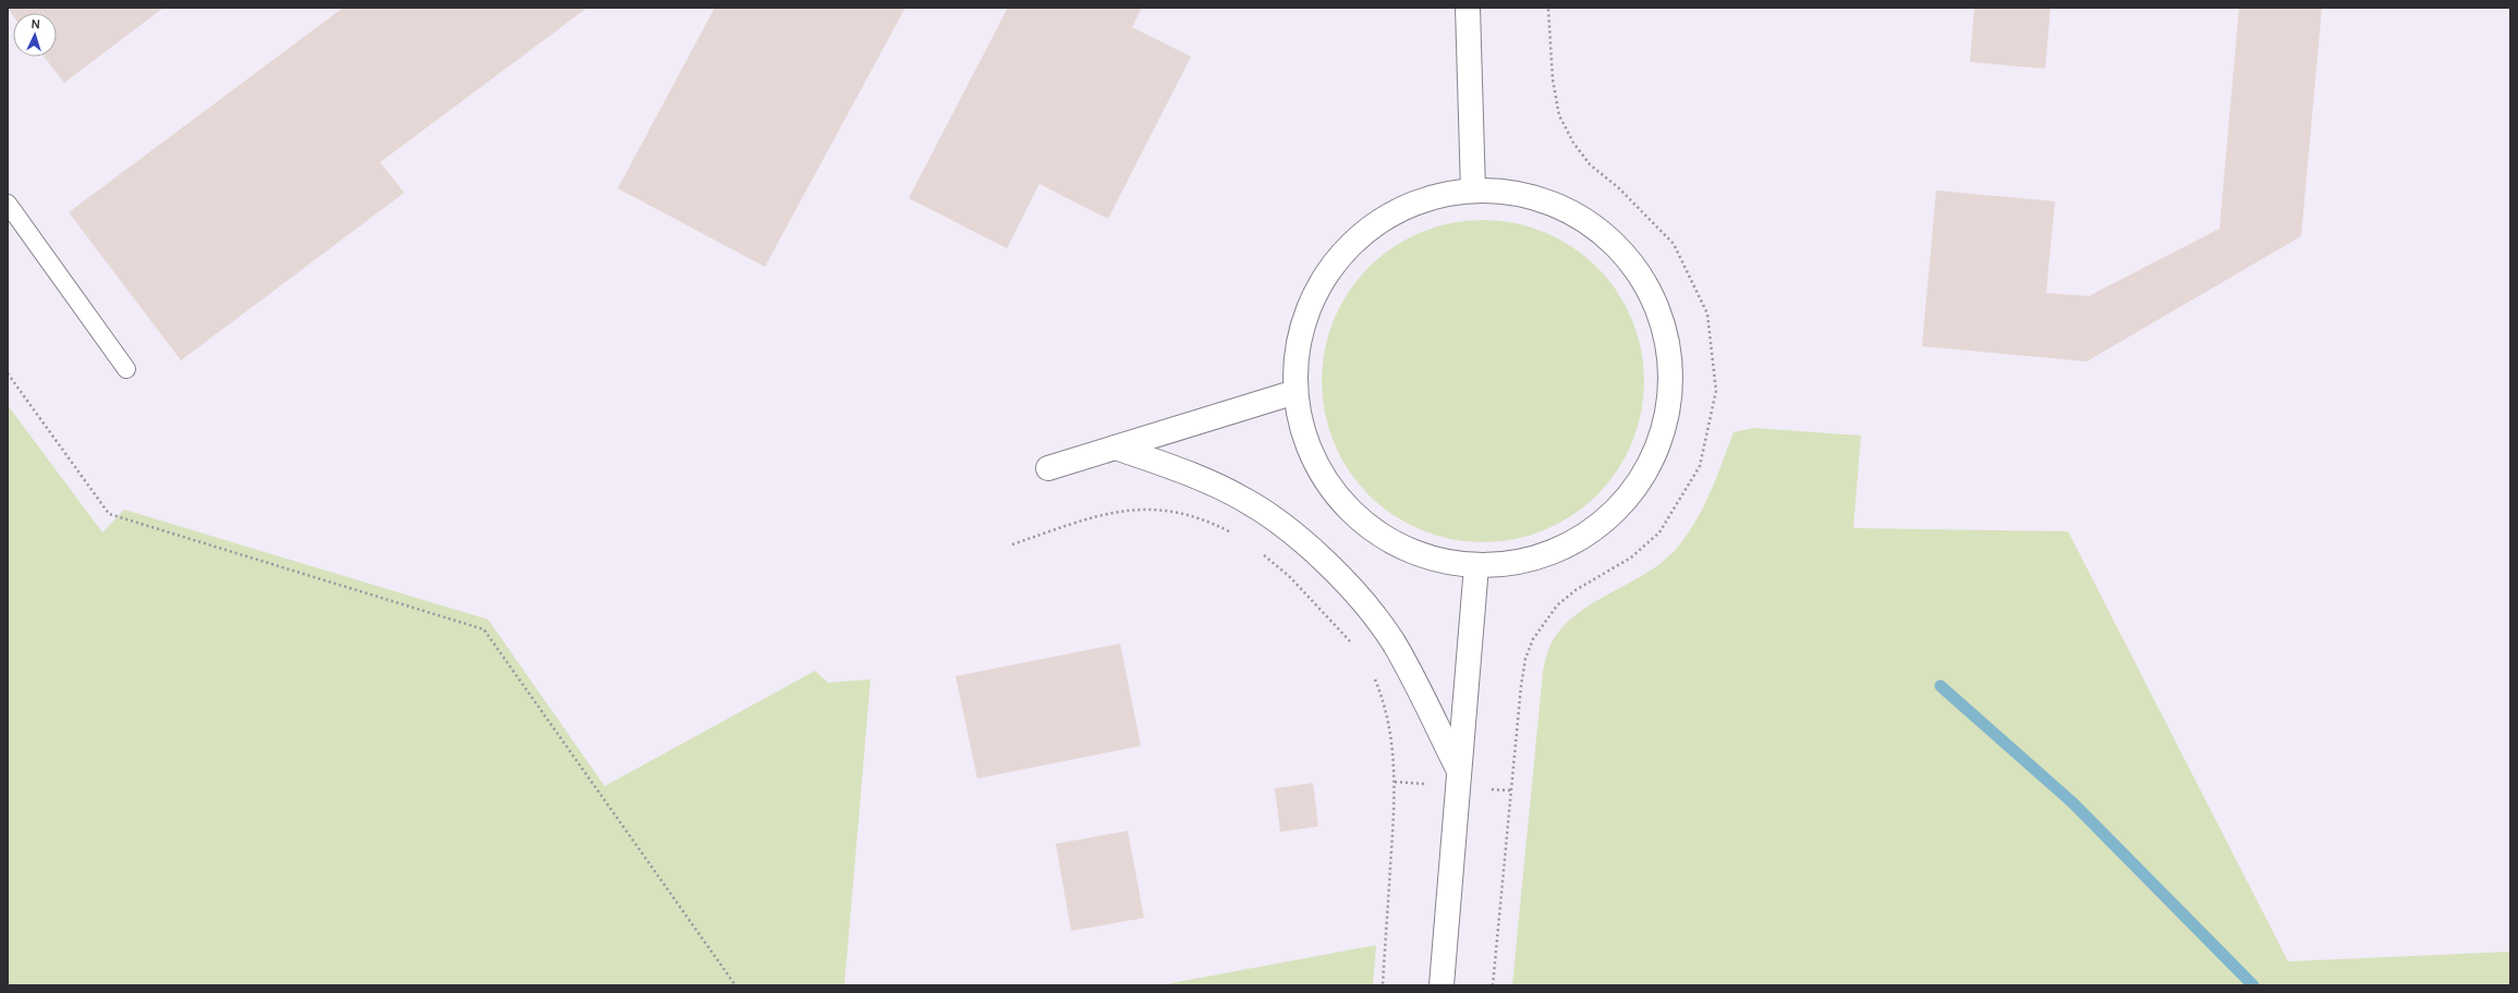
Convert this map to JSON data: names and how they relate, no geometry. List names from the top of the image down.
{
  "north": "top"
}
